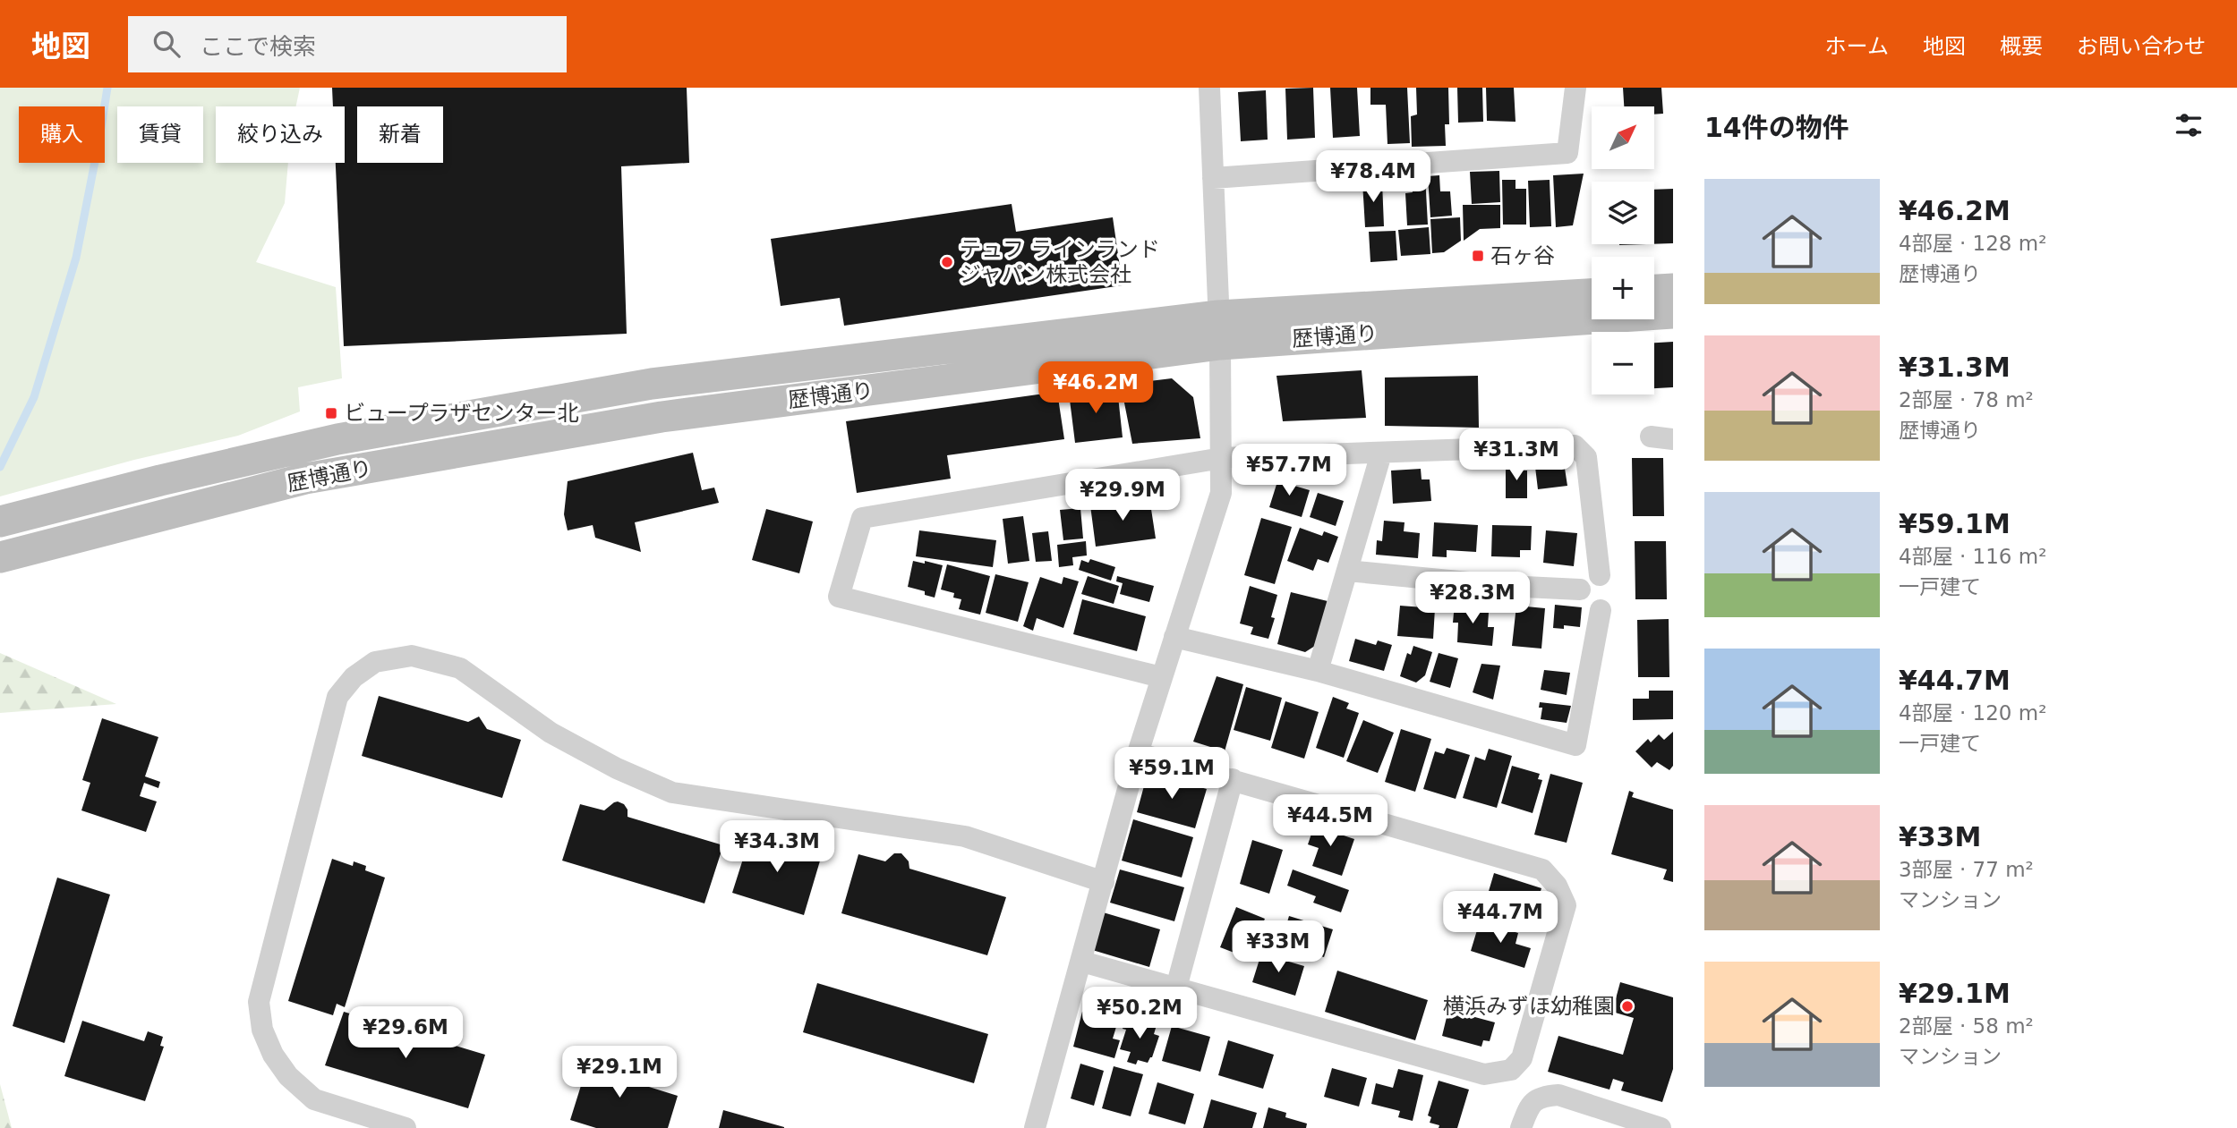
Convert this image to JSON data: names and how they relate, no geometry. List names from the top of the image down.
{
  "streets": {
    "street": ["歴博通り"]
  },
  "places": {
    "transit": ["石ヶ谷", "ビュープラザセンター北"],
    "other": ["テュフ ラインランド ジャパン株式会社", "横浜みずほ幼稚園"]
  },
  "north": "top right",
  "page": {
    "header": "地図",
    "search": "ここで検索",
    "nav": [
      "ホーム",
      "地図",
      "概要",
      "お問い合わせ"
    ],
    "heading": "14件の物件",
    "map_buttons": ["+", "−"],
    "chip": [
      "購入",
      "賃貸",
      "絞り込み",
      "新着"
    ],
    "price": [
      "¥78.4M",
      "¥46.2M",
      "¥31.3M",
      "¥57.7M",
      "¥29.9M",
      "¥28.3M",
      "¥59.1M",
      "¥44.5M",
      "¥34.3M",
      "¥44.7M",
      "¥33M",
      "¥50.2M",
      "¥29.6M",
      "¥29.1M"
    ],
    "list": [
      {
        "name": "¥46.2M",
        "note": "4部屋 · 128 m² · 歴博通り"
      },
      {
        "name": "¥31.3M",
        "note": "2部屋 · 78 m² · 歴博通り"
      },
      {
        "name": "¥59.1M",
        "note": "4部屋 · 116 m² · 一戸建て"
      },
      {
        "name": "¥44.7M",
        "note": "4部屋 · 120 m² · 一戸建て"
      },
      {
        "name": "¥33M",
        "note": "3部屋 · 77 m² · マンション"
      },
      {
        "name": "¥29.1M",
        "note": "2部屋 · 58 m² · マンション"
      }
    ]
  }
}
